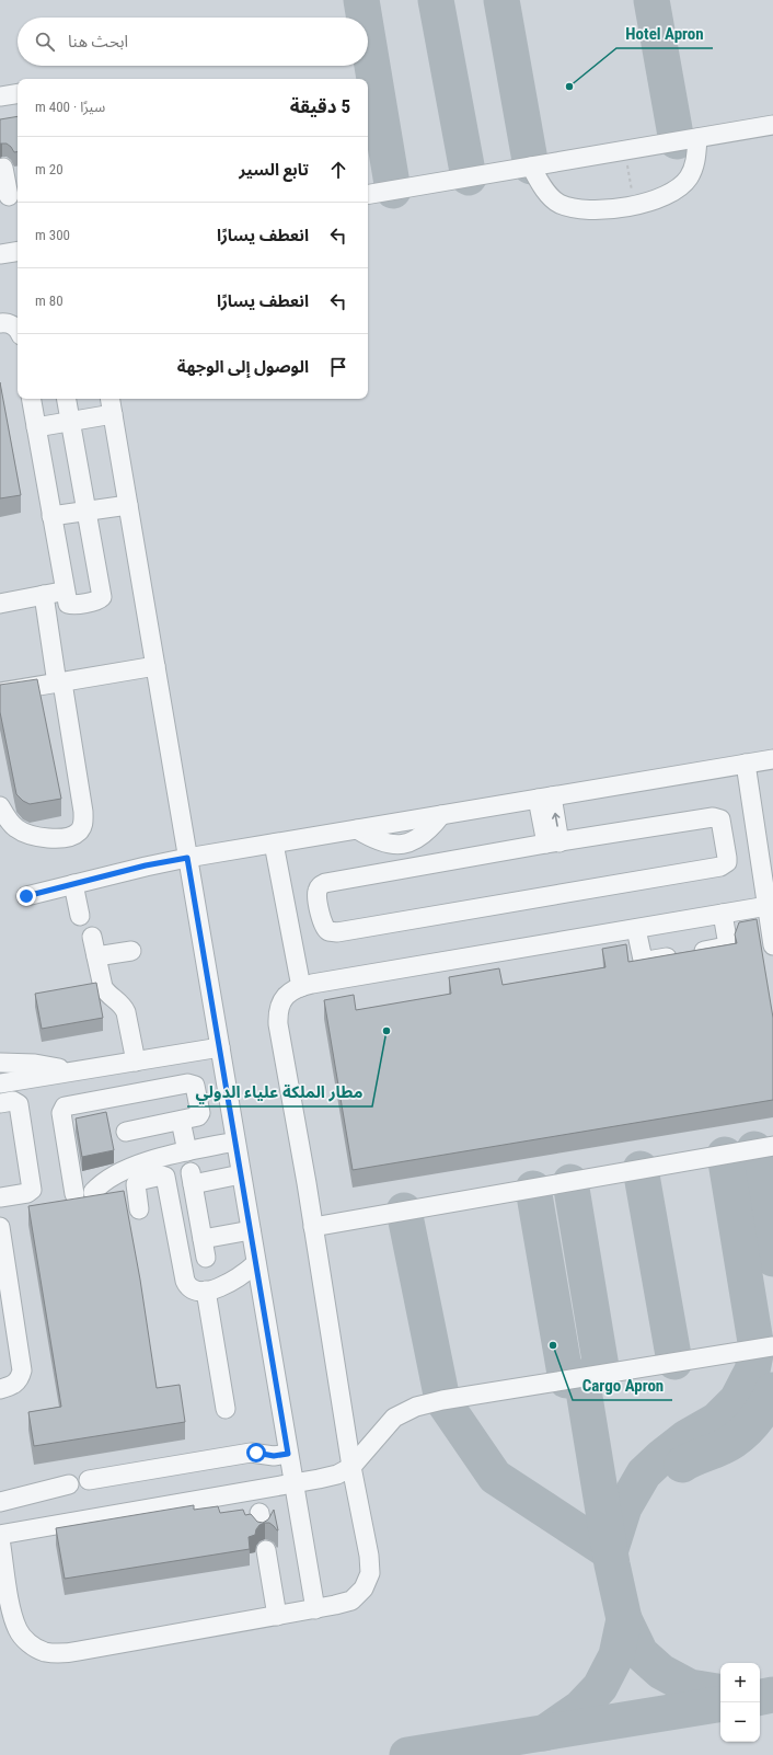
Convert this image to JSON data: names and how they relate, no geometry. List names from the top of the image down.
{
  "places": ["Hotel Apron", "مطار الملكة علياء الدولي", "Cargo Apron"],
  "page": {
    "search": "ابحث هنا",
    "heading": ["5 دقيقة", "سيرًا · 400 m"],
    "list": [
      ["تابع السير", "20 m"],
      ["انعطف يسارًا", "300 m"],
      ["انعطف يسارًا", "80 m"],
      "الوصول إلى الوجهة"
    ],
    "map_buttons": ["+", "−"]
  }
}
